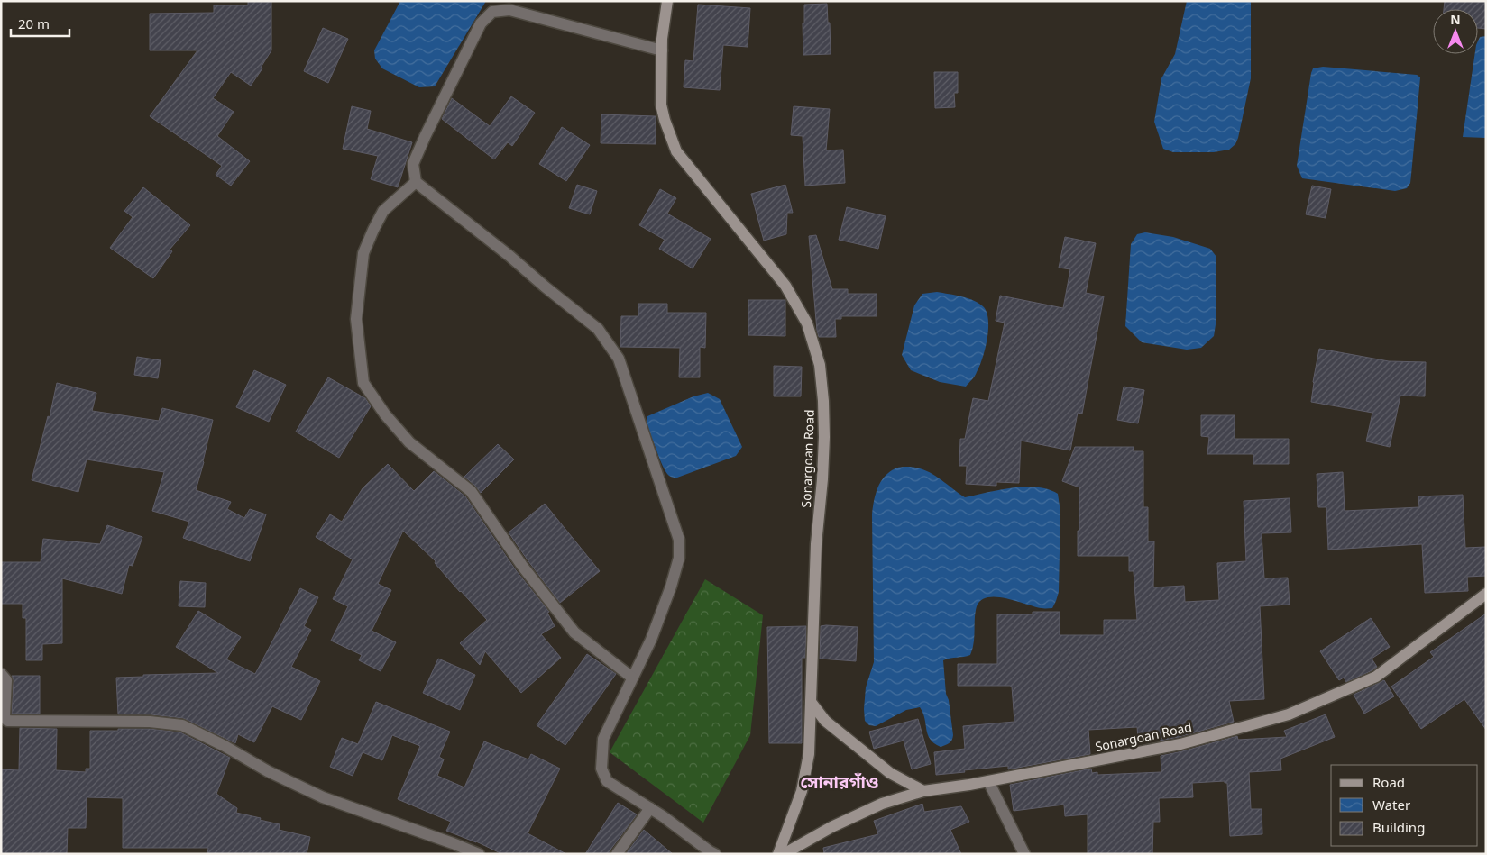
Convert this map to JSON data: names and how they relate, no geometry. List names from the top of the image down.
{
  "streets": {
    "main road": ["Sonargoan Road"]
  },
  "districts": ["সোনারগাঁও"],
  "legend": ["Road", "Water", "Building"],
  "scale_bar": "20 m",
  "north": "top"
}
